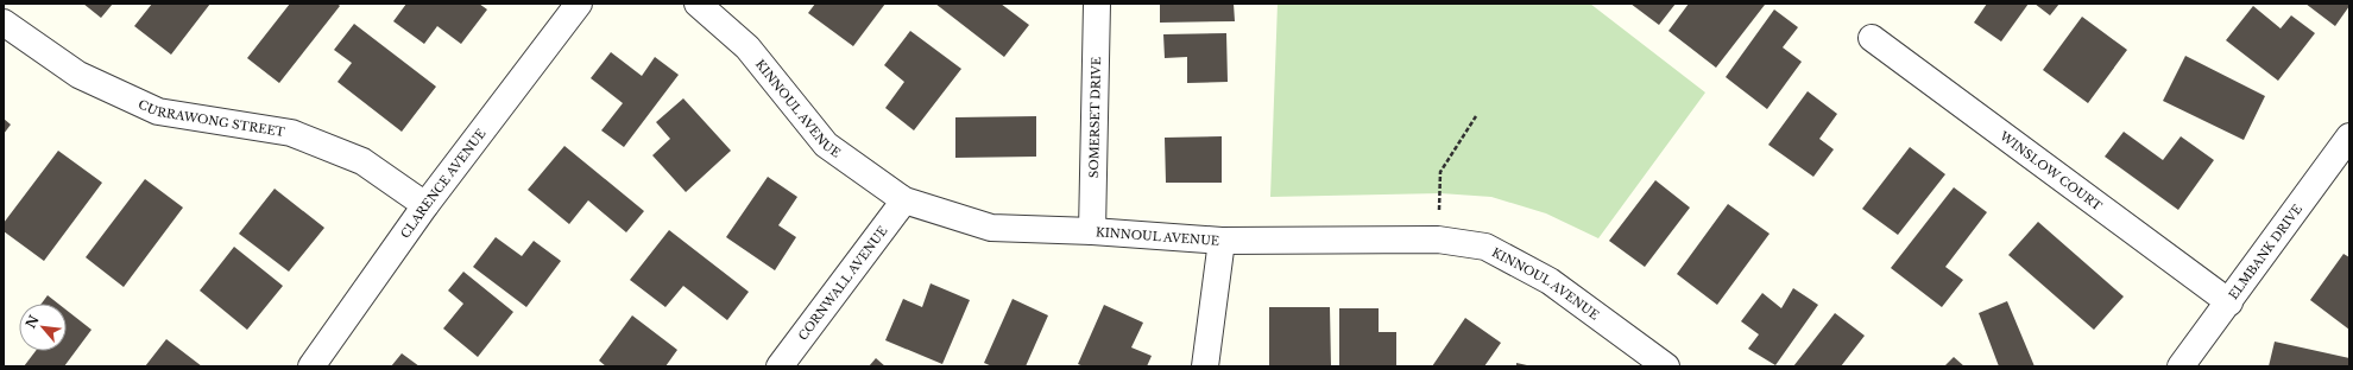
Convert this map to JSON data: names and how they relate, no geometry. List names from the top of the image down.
{
  "streets": {
    "street": [
      "KINNOUL AVENUE",
      "CURRAWONG STREET",
      "SOMERSET DRIVE",
      "WINSLOW COURT",
      "CLARENCE AVENUE",
      "ELMBANK DRIVE",
      "CORNWALL AVENUE"
    ]
  },
  "crossings": [
    ["KINNOUL AVENUE", "SOMERSET DRIVE"],
    ["KINNOUL AVENUE", "CORNWALL AVENUE"],
    ["CURRAWONG STREET", "CLARENCE AVENUE"],
    ["WINSLOW COURT", "ELMBANK DRIVE"]
  ],
  "north": "top left"
}
